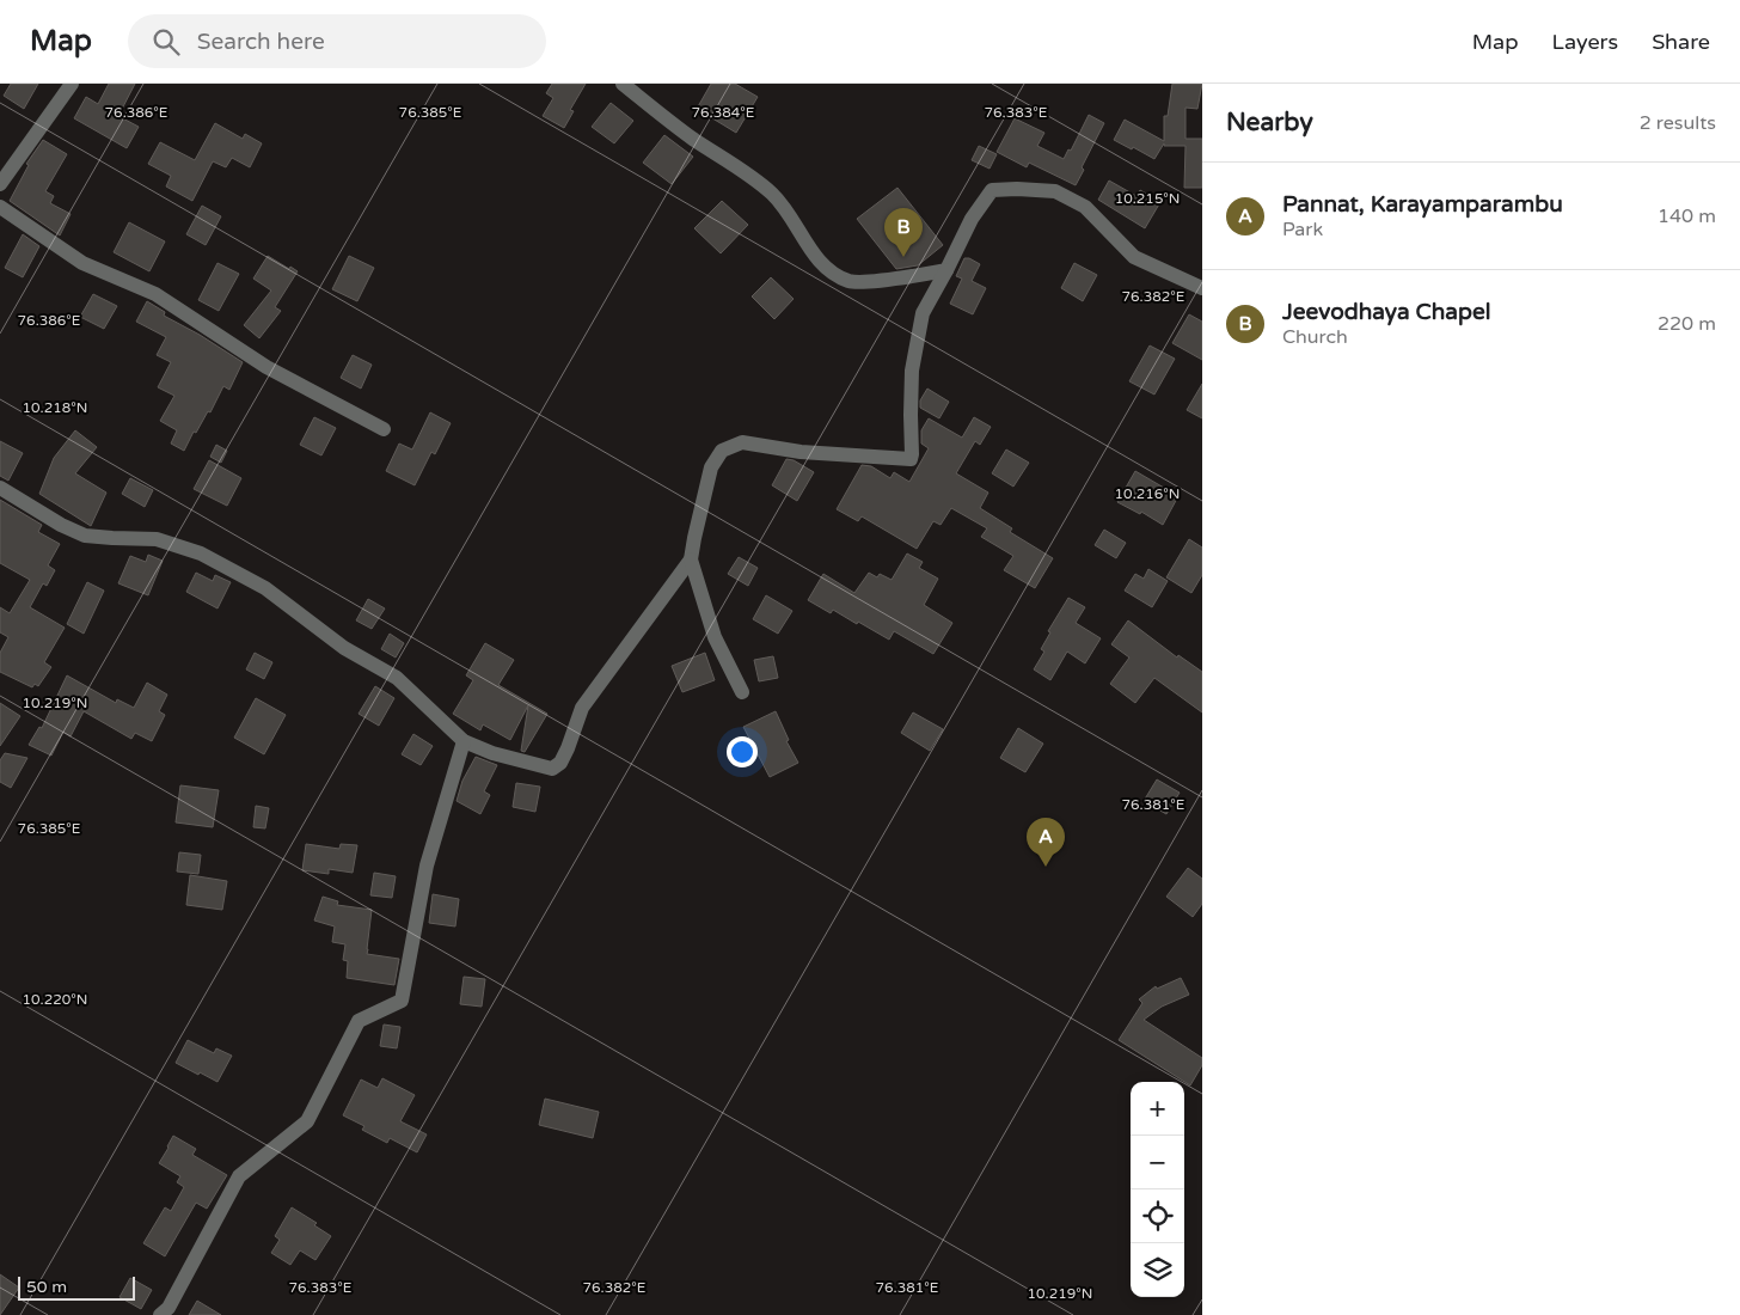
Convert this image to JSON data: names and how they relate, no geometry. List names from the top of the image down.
{
  "scale_bar": "50 m",
  "page": {
    "header": "Map",
    "search": "Search here",
    "nav": ["Map", "Layers", "Share"],
    "heading": ["Nearby", "2 results"],
    "list": [
      {
        "mark": "A",
        "name": "Pannat, Karayamparambu",
        "note": "Park",
        "value": "140 m"
      },
      {
        "mark": "B",
        "name": "Jeevodhaya Chapel",
        "note": "Church",
        "value": "220 m"
      }
    ],
    "pins": ["B", "A"],
    "map_buttons": ["+", "−"],
    "scale": "50 m"
  },
  "coordinates": [
    "76.386°E",
    "76.385°E",
    "76.384°E",
    "76.383°E",
    "10.215°N",
    "76.382°E",
    "10.218°N",
    "10.216°N",
    "10.219°N",
    "76.381°E",
    "10.220°N"
  ]
}
